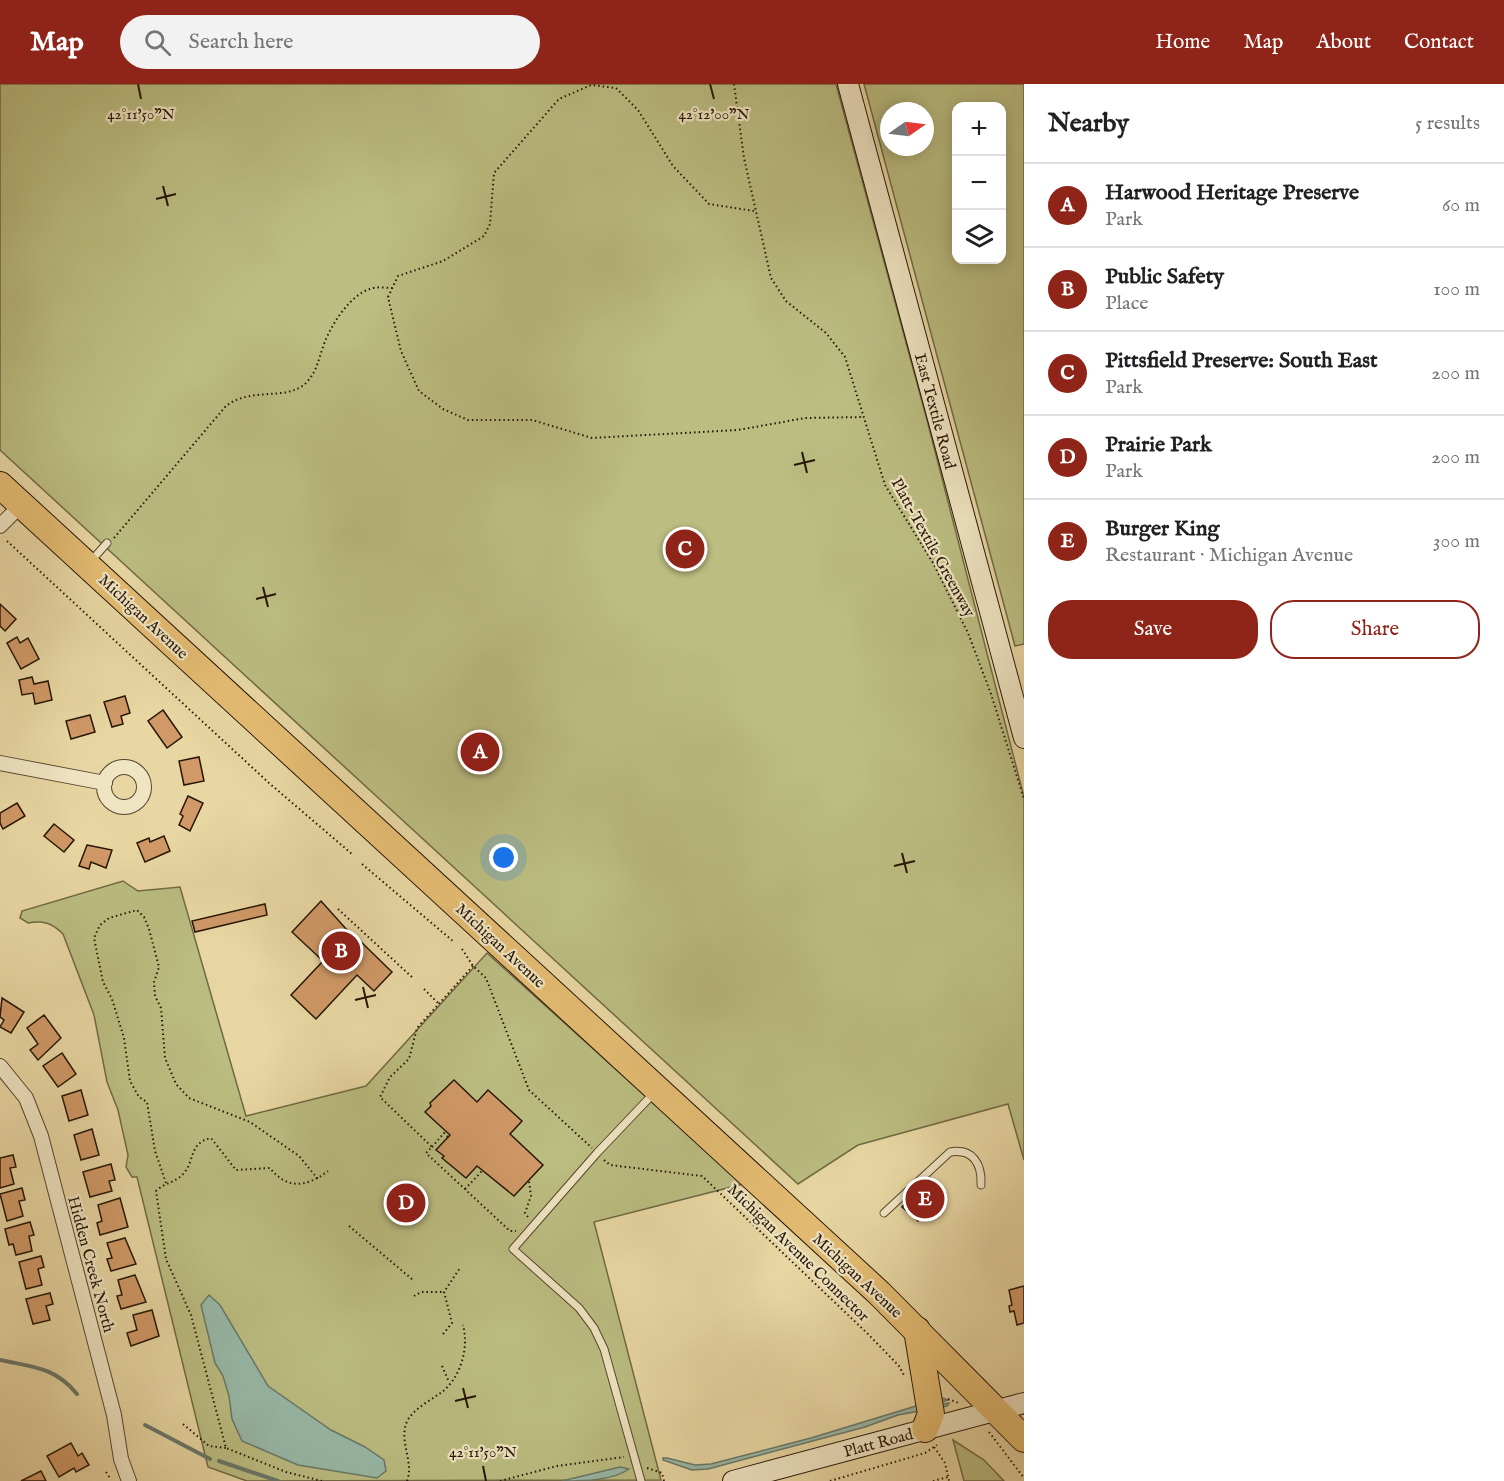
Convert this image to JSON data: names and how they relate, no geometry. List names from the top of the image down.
{
  "streets": {
    "highway": ["Michigan Avenue"],
    "main road": ["East Textile Road", "Platt Road"],
    "street": ["Hidden Creek North"],
    "path": ["Platt-Textile Greenway", "Michigan Avenue Connector"]
  },
  "crossings": [
    ["Michigan Avenue", "Platt Road"]
  ],
  "north": "right",
  "page": {
    "header": "Map",
    "search": "Search here",
    "nav": [
      "Home",
      "Map",
      "About",
      "Contact"
    ],
    "heading": ["Nearby", "5 results"],
    "map_buttons": ["+", "−"],
    "list": [
      {
        "mark": "A",
        "name": "Harwood Heritage Preserve",
        "note": "Park",
        "value": "60 m"
      },
      {
        "mark": "B",
        "name": "Public Safety",
        "note": "Place",
        "value": "100 m"
      },
      {
        "mark": "C",
        "name": "Pittsfield Preserve: South East",
        "note": "Park",
        "value": "200 m"
      },
      {
        "mark": "D",
        "name": "Prairie Park",
        "note": "Park",
        "value": "200 m"
      },
      {
        "mark": "E",
        "name": "Burger King",
        "note": "Restaurant · Michigan Avenue",
        "value": "300 m"
      }
    ],
    "pins": [
      "C",
      "A",
      "B",
      "E",
      "D"
    ],
    "buttons": ["Save", "Share"]
  },
  "coordinates": ["42°11'50\"N", "42°12'00\"N"]
}
